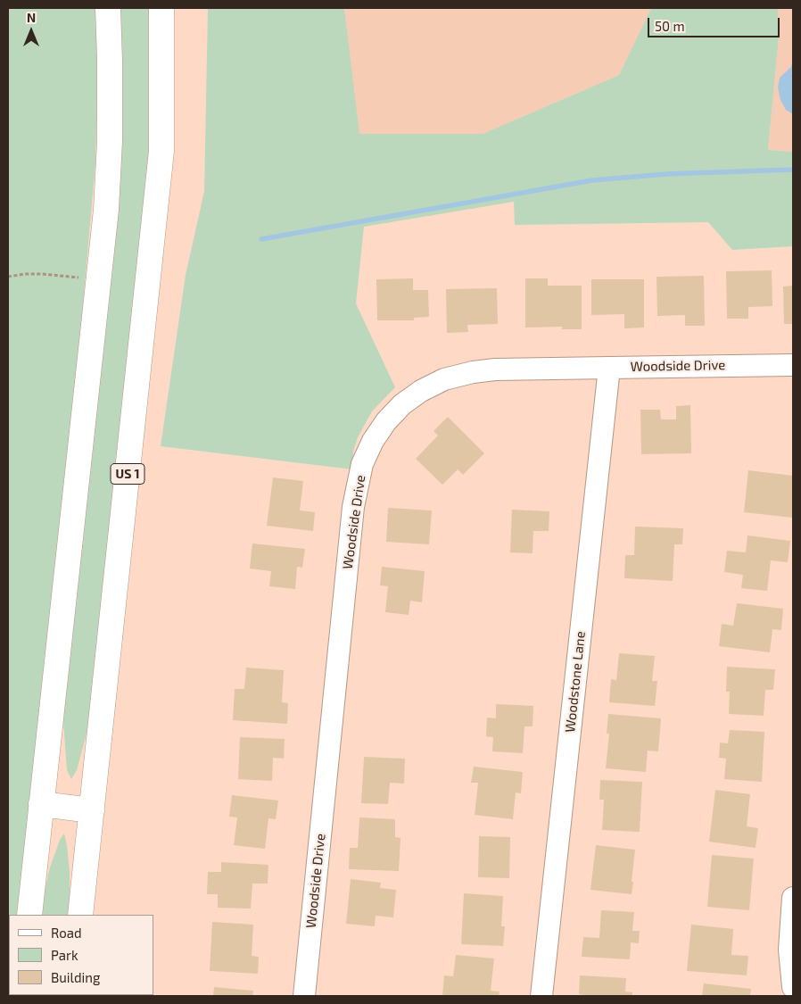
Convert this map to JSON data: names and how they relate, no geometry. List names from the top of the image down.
{
  "streets": {
    "main road": ["US 1"],
    "street": ["Woodside Drive", "Woodstone Lane"]
  },
  "crossings": [
    ["Woodside Drive", "Woodstone Lane"]
  ],
  "legend": ["Road", "Park", "Building"],
  "scale_bar": "50 m",
  "north": "top"
}
